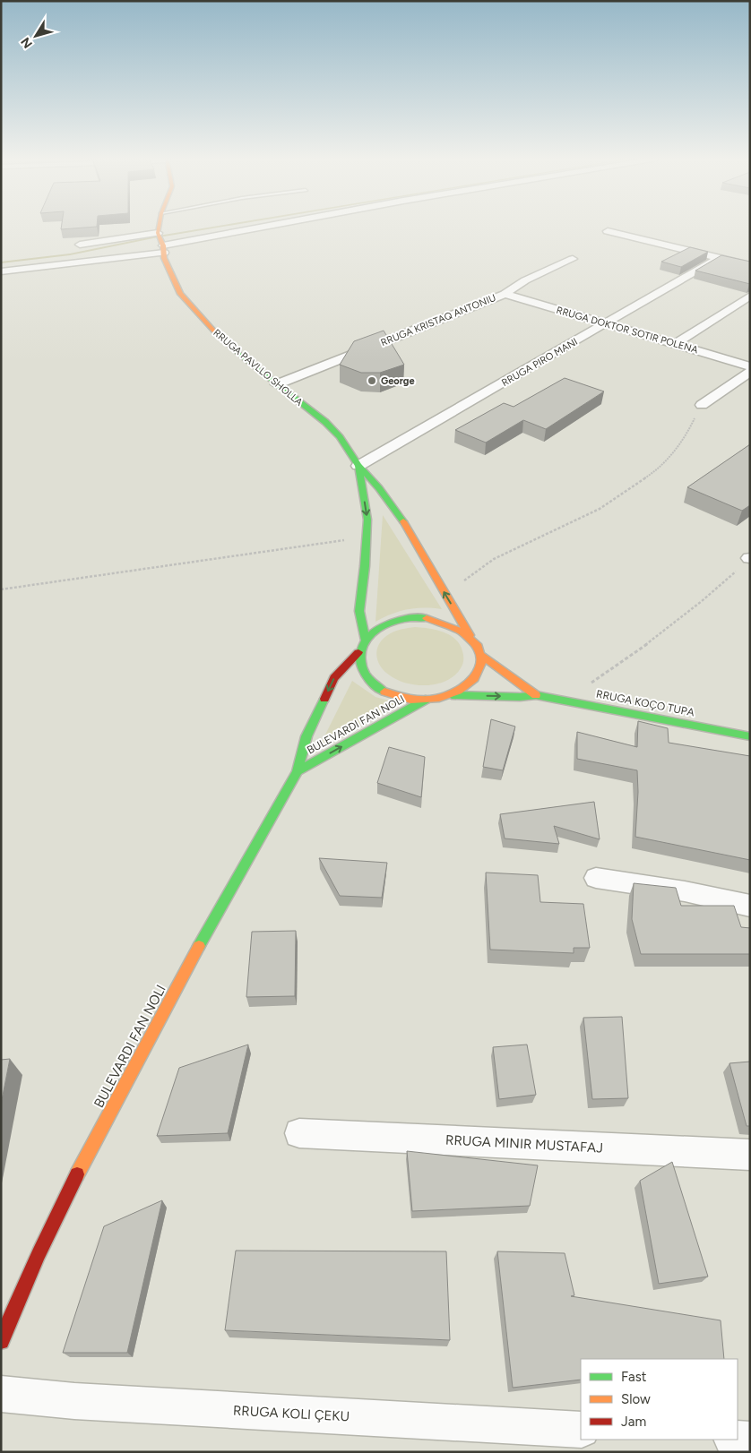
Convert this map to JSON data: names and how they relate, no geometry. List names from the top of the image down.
{
  "streets": {
    "street": [
      "RRUGA KRISTAQ ANTONIU",
      "RRUGA DOKTOR SOTIR POLENA",
      "RRUGA PIRO MANI",
      "RRUGA PAVLLO SHOLLA",
      "RRUGA KOÇO TUPA",
      "BULEVARDI FAN NOLI",
      "RRUGA MINIR MUSTAFAJ",
      "RRUGA KOLI ÇEKU"
    ]
  },
  "crossings": [
    ["RRUGA KRISTAQ ANTONIU", "RRUGA DOKTOR SOTIR POLENA"],
    ["RRUGA KRISTAQ ANTONIU", "RRUGA PAVLLO SHOLLA"],
    ["RRUGA DOKTOR SOTIR POLENA", "RRUGA PIRO MANI"],
    ["RRUGA PIRO MANI", "RRUGA PAVLLO SHOLLA"],
    ["RRUGA PAVLLO SHOLLA", "RRUGA KOÇO TUPA"],
    ["RRUGA PAVLLO SHOLLA", "BULEVARDI FAN NOLI"],
    ["RRUGA KOÇO TUPA", "BULEVARDI FAN NOLI"]
  ],
  "places": ["George"],
  "legend": ["Fast", "Slow", "Jam"],
  "north": "bottom left"
}
